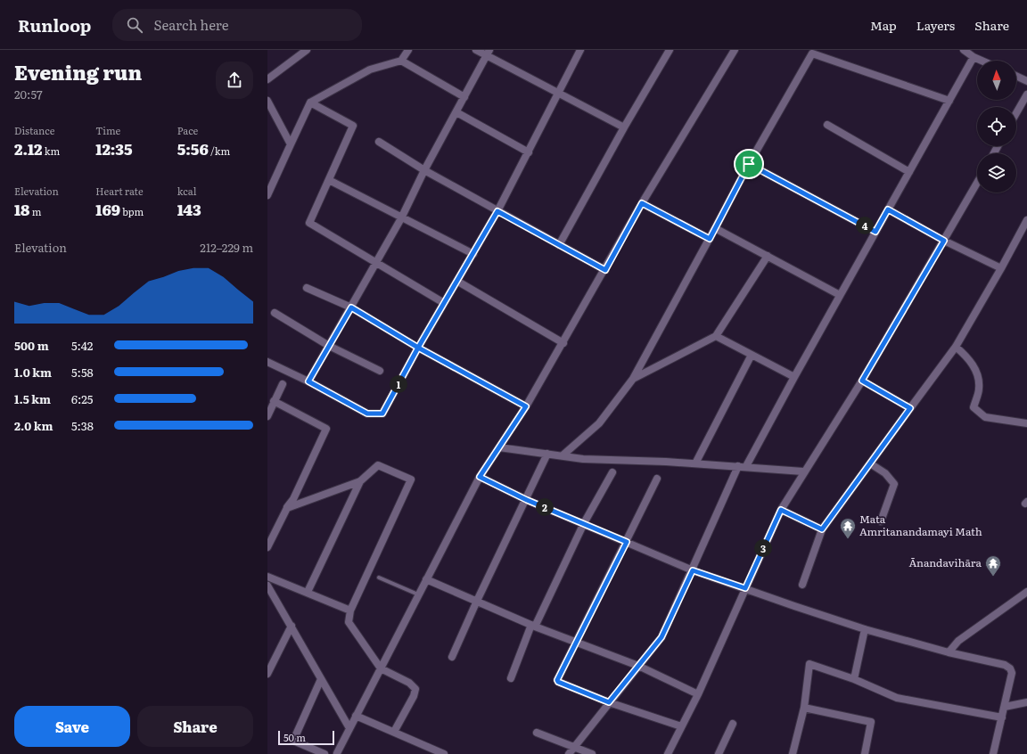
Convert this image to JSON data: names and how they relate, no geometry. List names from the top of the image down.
{
  "places": {
    "temple": ["Mata Amritanandamayi Math", "Ānandavihāra"]
  },
  "scale_bar": "50 m",
  "north": "top",
  "page": {
    "header": "Runloop",
    "search": "Search here",
    "nav": ["Map", "Layers", "Share"],
    "heading": ["Evening run", "20:57"],
    "stats": [
      ["Distance", "2.12 km"],
      ["Time", "12:35"],
      ["Pace", "5:56 /km"],
      ["Elevation", "18 m"],
      ["Heart rate", "169 bpm"],
      ["kcal", "143"]
    ],
    "pins": [
      "4",
      "1",
      "2",
      "3"
    ],
    "chart": ["Elevation", "212–229 m"],
    "list": [
      {
        "name": "500 m",
        "note": "5:42"
      },
      {
        "name": "1.0 km",
        "note": "5:58"
      },
      {
        "name": "1.5 km",
        "note": "6:25"
      },
      {
        "name": "2.0 km",
        "note": "5:38"
      }
    ],
    "buttons": ["Save", "Share"],
    "scale": "50 m"
  }
}
